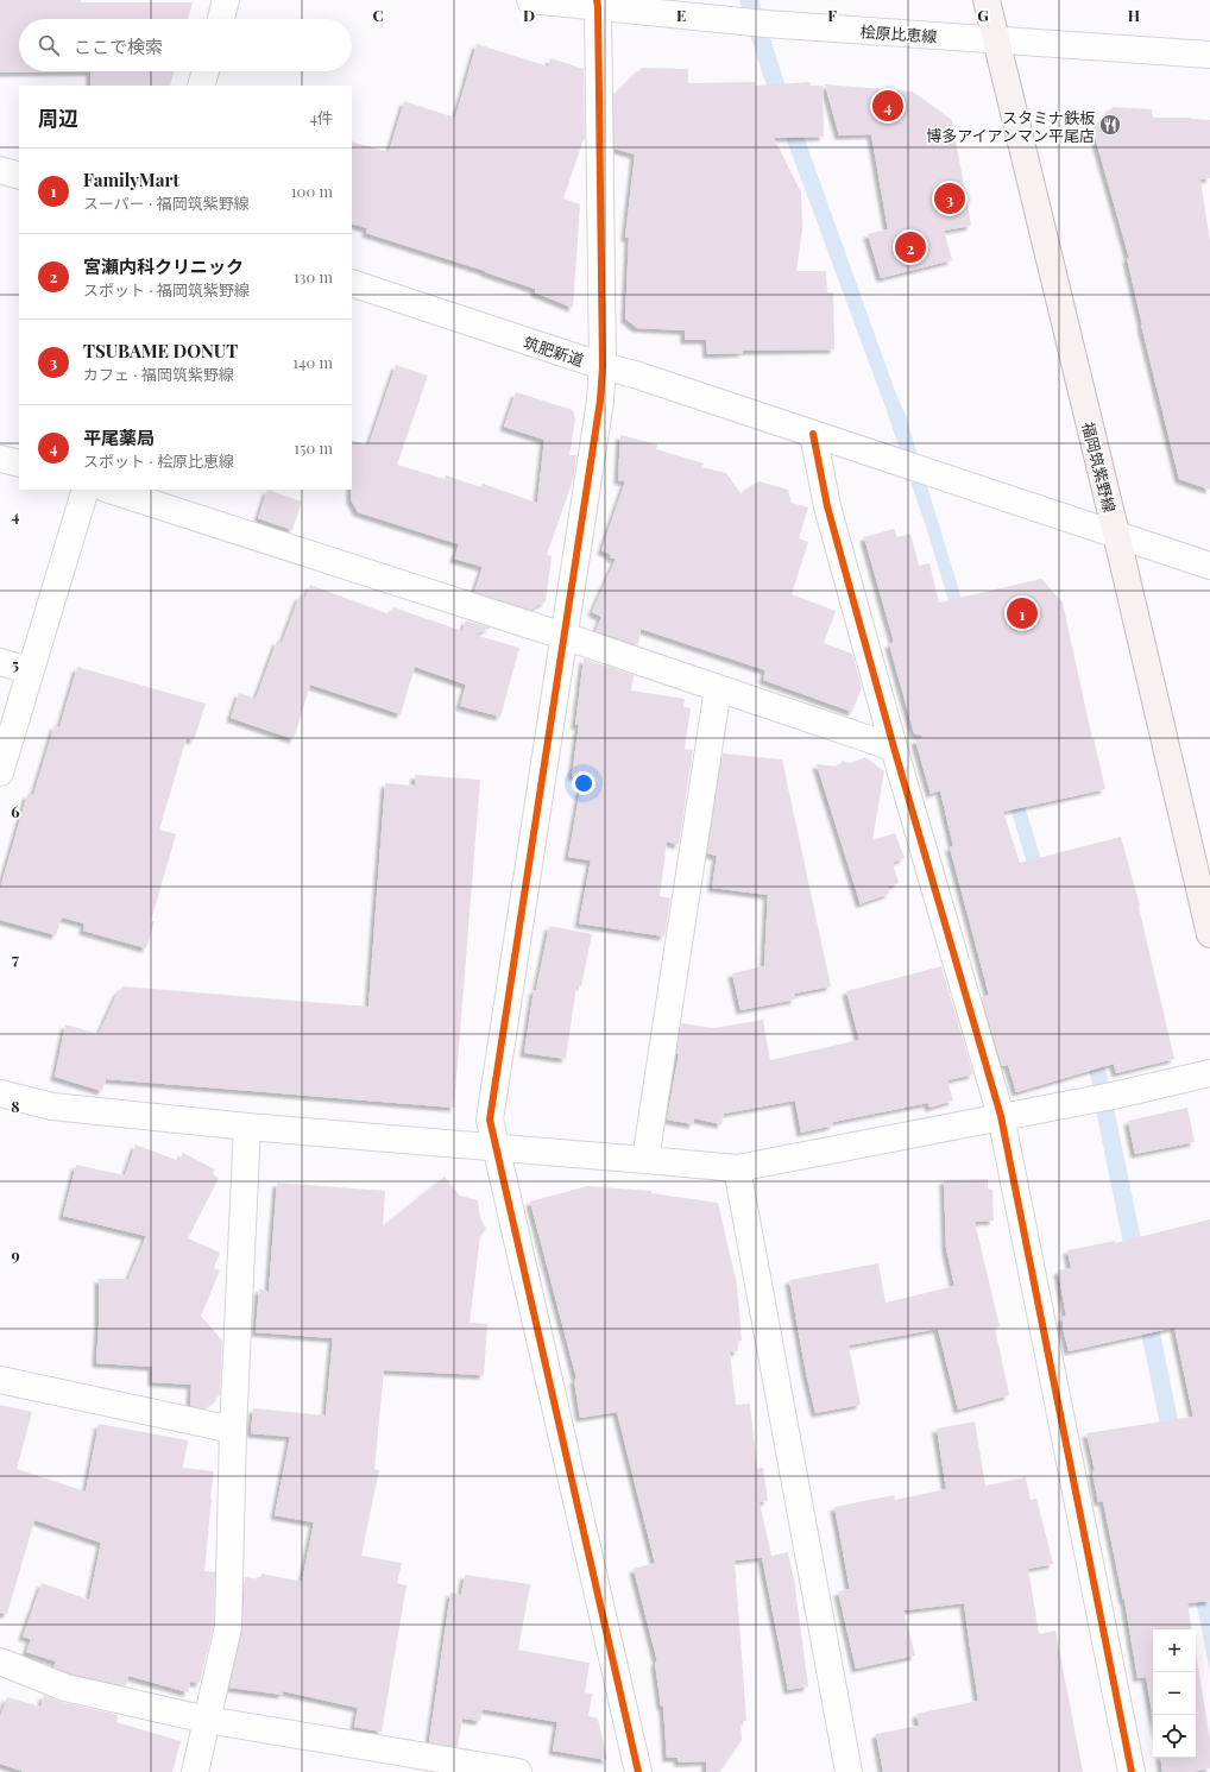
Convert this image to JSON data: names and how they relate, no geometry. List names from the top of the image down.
{
  "streets": {
    "main road": ["福岡筑紫野線"],
    "street": ["桧原比恵線", "筑肥新道"]
  },
  "crossings": [
    ["桧原比恵線", "福岡筑紫野線"],
    ["筑肥新道", "福岡筑紫野線"]
  ],
  "places": {
    "restaurant": ["スタミナ鉄板 博多アイアンマン平尾店"]
  },
  "page": {
    "search": "ここで検索",
    "heading": ["周辺", "4件"],
    "pins": [
      "4",
      "3",
      "2",
      "1"
    ],
    "list": [
      {
        "mark": "1",
        "name": "FamilyMart",
        "note": "スーパー · 福岡筑紫野線",
        "value": "100 m"
      },
      {
        "mark": "2",
        "name": "宮瀬内科クリニック",
        "note": "スポット · 福岡筑紫野線",
        "value": "130 m"
      },
      {
        "mark": "3",
        "name": "TSUBAME DONUT",
        "note": "カフェ · 福岡筑紫野線",
        "value": "140 m"
      },
      {
        "mark": "4",
        "name": "平尾薬局",
        "note": "スポット · 桧原比恵線",
        "value": "150 m"
      }
    ],
    "map_buttons": ["+", "−"]
  },
  "grid": {
    "columns": [
      "C",
      "D",
      "E",
      "F",
      "G",
      "H"
    ],
    "rows": [
      "4",
      "5",
      "6",
      "7",
      "8",
      "9"
    ]
  }
}
